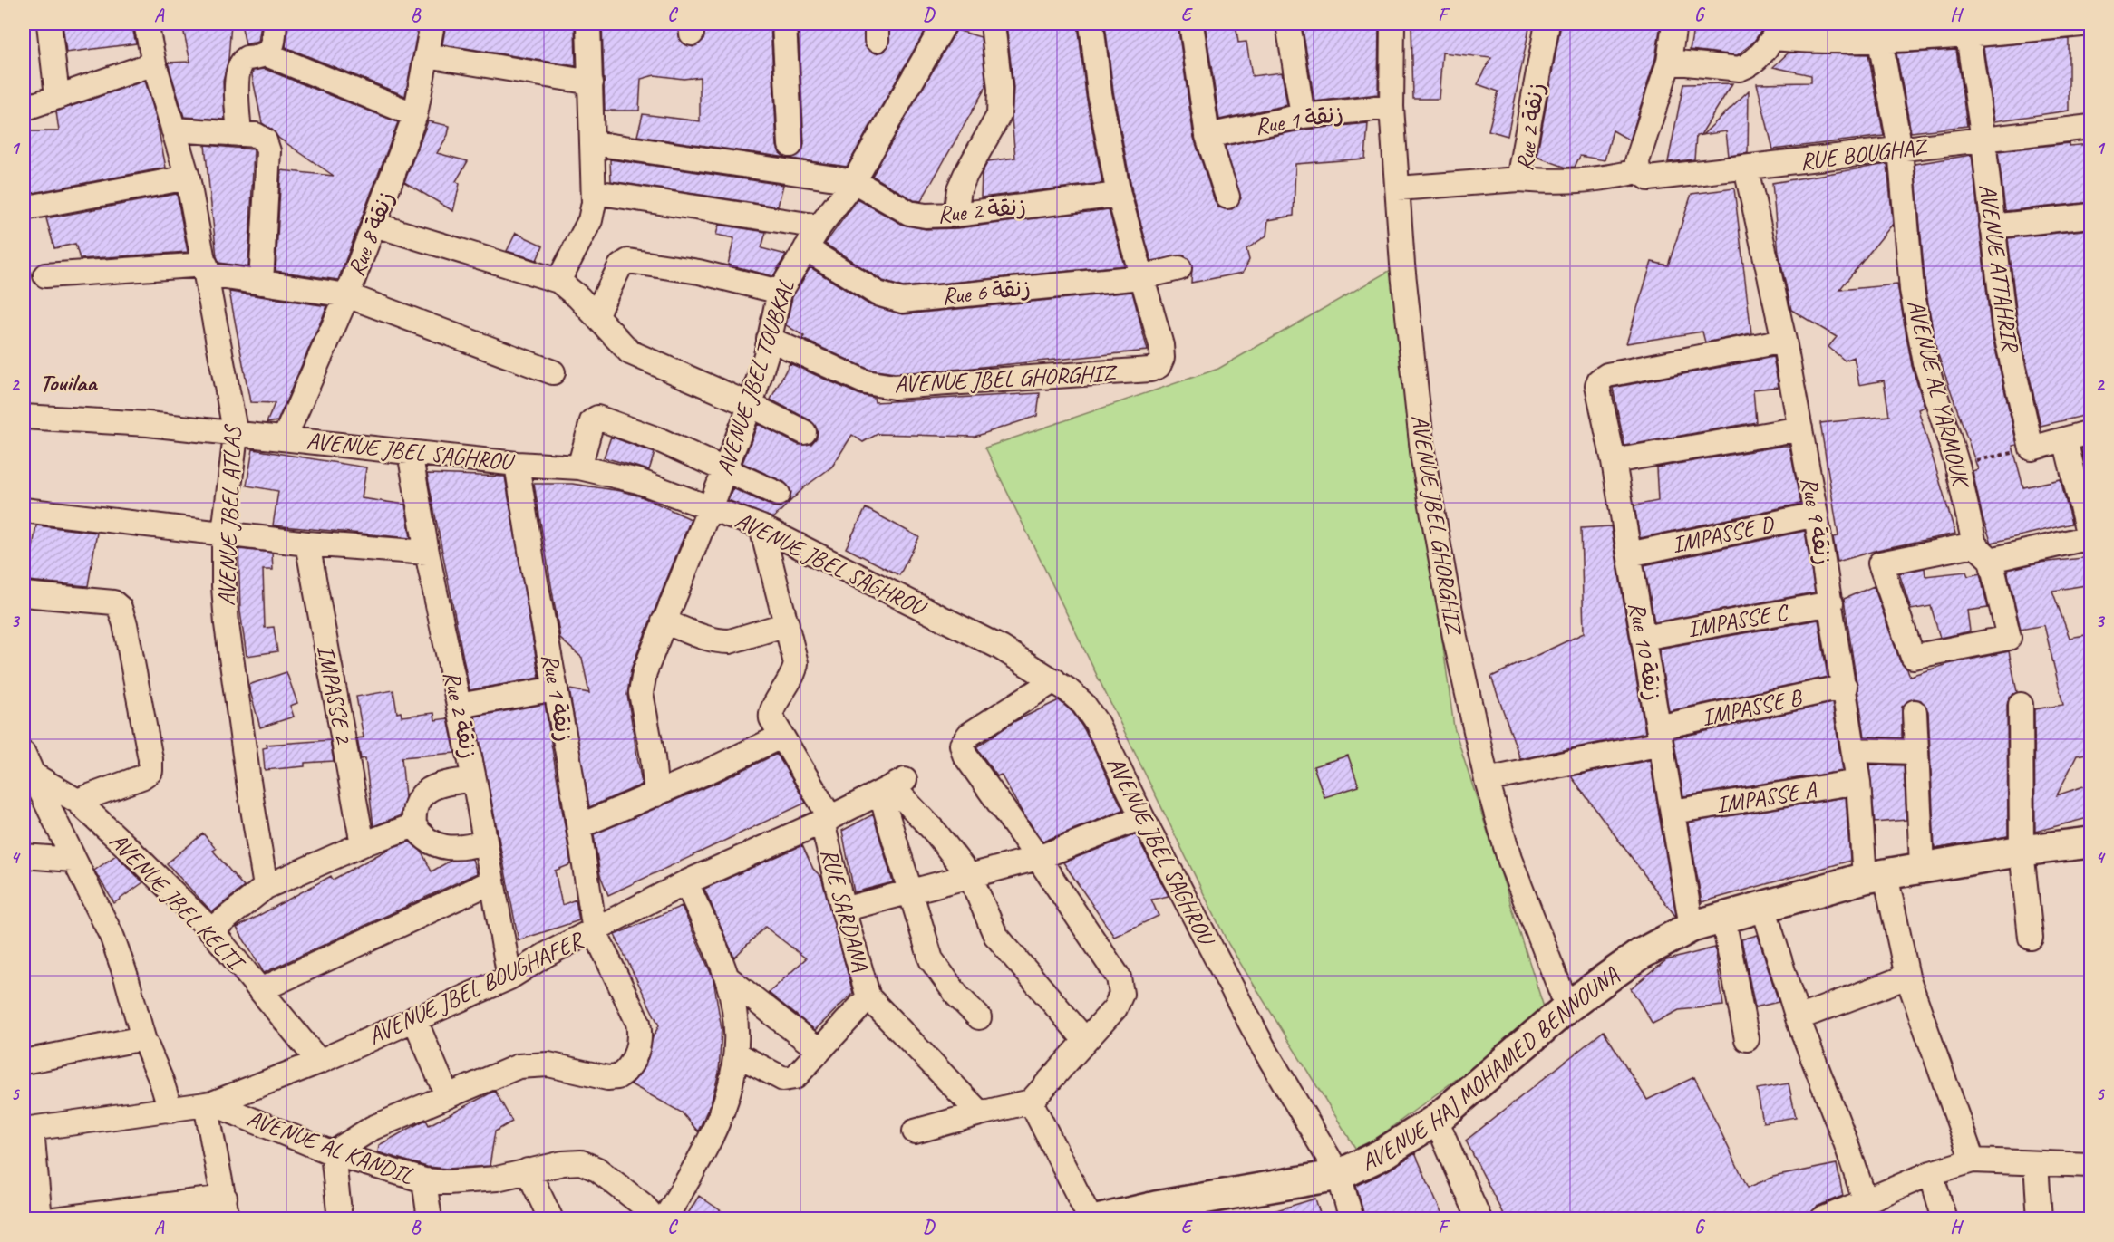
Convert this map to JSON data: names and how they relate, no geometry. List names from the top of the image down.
{
  "streets": {
    "street": [
      "Rue 1 زنقة",
      "Rue 2 زنقة",
      "RUE BOUGHAZ",
      "Rue 8 زنقة",
      "AVENUE ATTAHRIR",
      "Rue 6 زنقة",
      "AVENUE JBEL TOUBKAL",
      "AVENUE JBEL GHORGHIZ",
      "AVENUE AL YARMOUK",
      "AVENUE JBEL SAGHROU",
      "AVENUE JBEL ATLAS",
      "Rue 9 زنقة",
      "IMPASSE D",
      "IMPASSE C",
      "Rue 10 زنقة",
      "IMPASSE 2",
      "IMPASSE B",
      "IMPASSE A",
      "AVENUE JBEL KELTI",
      "RUE SARDANA",
      "AVENUE JBEL BOUGHAFER",
      "AVENUE HAJ MOHAMED BENNOUNA",
      "AVENUE AL KANDIL"
    ]
  },
  "crossings": [
    ["Rue 1 زنقة", "AVENUE JBEL GHORGHIZ"],
    ["Rue 1 زنقة", "AVENUE JBEL SAGHROU"],
    ["Rue 1 زنقة", "AVENUE JBEL BOUGHAFER"],
    ["Rue 2 زنقة", "RUE BOUGHAZ"],
    ["Rue 2 زنقة", "AVENUE JBEL TOUBKAL"],
    ["Rue 2 زنقة", "AVENUE JBEL SAGHROU"],
    ["Rue 2 زنقة", "AVENUE JBEL BOUGHAFER"],
    ["RUE BOUGHAZ", "AVENUE ATTAHRIR"],
    ["RUE BOUGHAZ", "AVENUE AL YARMOUK"],
    ["RUE BOUGHAZ", "Rue 9 زنقة"],
    ["Rue 8 زنقة", "AVENUE JBEL SAGHROU"],
    ["Rue 6 زنقة", "AVENUE JBEL TOUBKAL"],
    ["Rue 6 زنقة", "AVENUE JBEL GHORGHIZ"],
    ["AVENUE JBEL TOUBKAL", "AVENUE JBEL GHORGHIZ"],
    ["AVENUE JBEL TOUBKAL", "AVENUE JBEL SAGHROU"],
    ["AVENUE JBEL GHORGHIZ", "IMPASSE B"],
    ["AVENUE JBEL GHORGHIZ", "AVENUE HAJ MOHAMED BENNOUNA"],
    ["AVENUE JBEL SAGHROU", "AVENUE JBEL ATLAS"],
    ["AVENUE JBEL SAGHROU", "AVENUE HAJ MOHAMED BENNOUNA"],
    ["Rue 9 زنقة", "IMPASSE D"],
    ["Rue 9 زنقة", "IMPASSE C"],
    ["Rue 9 زنقة", "Rue 10 زنقة"],
    ["Rue 9 زنقة", "IMPASSE B"],
    ["Rue 9 زنقة", "IMPASSE A"],
    ["Rue 9 زنقة", "AVENUE HAJ MOHAMED BENNOUNA"],
    ["IMPASSE D", "Rue 10 زنقة"],
    ["IMPASSE C", "Rue 10 زنقة"],
    ["Rue 10 زنقة", "IMPASSE B"],
    ["Rue 10 زنقة", "IMPASSE A"],
    ["Rue 10 زنقة", "AVENUE HAJ MOHAMED BENNOUNA"],
    ["AVENUE JBEL KELTI", "AVENUE JBEL BOUGHAFER"],
    ["RUE SARDANA", "AVENUE JBEL BOUGHAFER"],
    ["AVENUE JBEL BOUGHAFER", "AVENUE AL KANDIL"]
  ],
  "districts": ["Touilaa"],
  "grid": {
    "columns": [
      "A",
      "B",
      "C",
      "D",
      "E",
      "F",
      "G",
      "H"
    ],
    "rows": [
      "1",
      "2",
      "3",
      "4",
      "5"
    ]
  }
}
